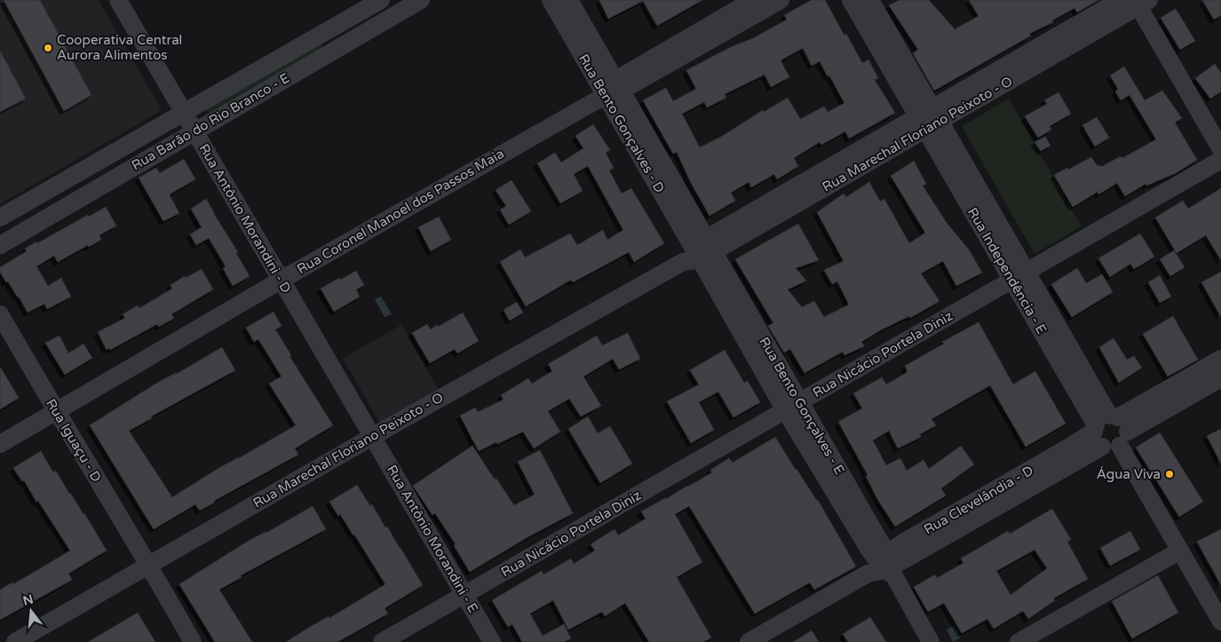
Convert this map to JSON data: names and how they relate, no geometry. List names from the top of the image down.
{
  "streets": {
    "street": [
      "Rua Barão do Rio Branco - E",
      "Rua Bento Gonçalves - D",
      "Rua Marechal Floriano Peixoto - O",
      "Rua Coronel Manoel dos Passos Maia",
      "Rua Antônio Morandini - D",
      "Rua Independência - E",
      "Rua Nicácio Portela Diniz",
      "Rua Bento Gonçalves - E",
      "Rua Iguaçu - D",
      "Rua Clevelândia - D",
      "Rua Antônio Morandini - E"
    ]
  },
  "crossings": [
    ["Rua Barão do Rio Branco - E", "Rua Antônio Morandini - D"],
    ["Rua Bento Gonçalves - D", "Rua Marechal Floriano Peixoto - O"],
    ["Rua Bento Gonçalves - D", "Rua Coronel Manoel dos Passos Maia"],
    ["Rua Bento Gonçalves - D", "Rua Bento Gonçalves - E"],
    ["Rua Marechal Floriano Peixoto - O", "Rua Antônio Morandini - D"],
    ["Rua Marechal Floriano Peixoto - O", "Rua Independência - E"],
    ["Rua Marechal Floriano Peixoto - O", "Rua Bento Gonçalves - E"],
    ["Rua Marechal Floriano Peixoto - O", "Rua Iguaçu - D"],
    ["Rua Marechal Floriano Peixoto - O", "Rua Antônio Morandini - E"],
    ["Rua Coronel Manoel dos Passos Maia", "Rua Antônio Morandini - D"],
    ["Rua Coronel Manoel dos Passos Maia", "Rua Iguaçu - D"],
    ["Rua Antônio Morandini - D", "Rua Antônio Morandini - E"],
    ["Rua Independência - E", "Rua Nicácio Portela Diniz"],
    ["Rua Independência - E", "Rua Clevelândia - D"],
    ["Rua Nicácio Portela Diniz", "Rua Bento Gonçalves - E"],
    ["Rua Nicácio Portela Diniz", "Rua Antônio Morandini - E"],
    ["Rua Bento Gonçalves - E", "Rua Clevelândia - D"]
  ],
  "places": ["Cooperativa Central Aurora Alimentos", "Água Viva"],
  "north": "top"
}
